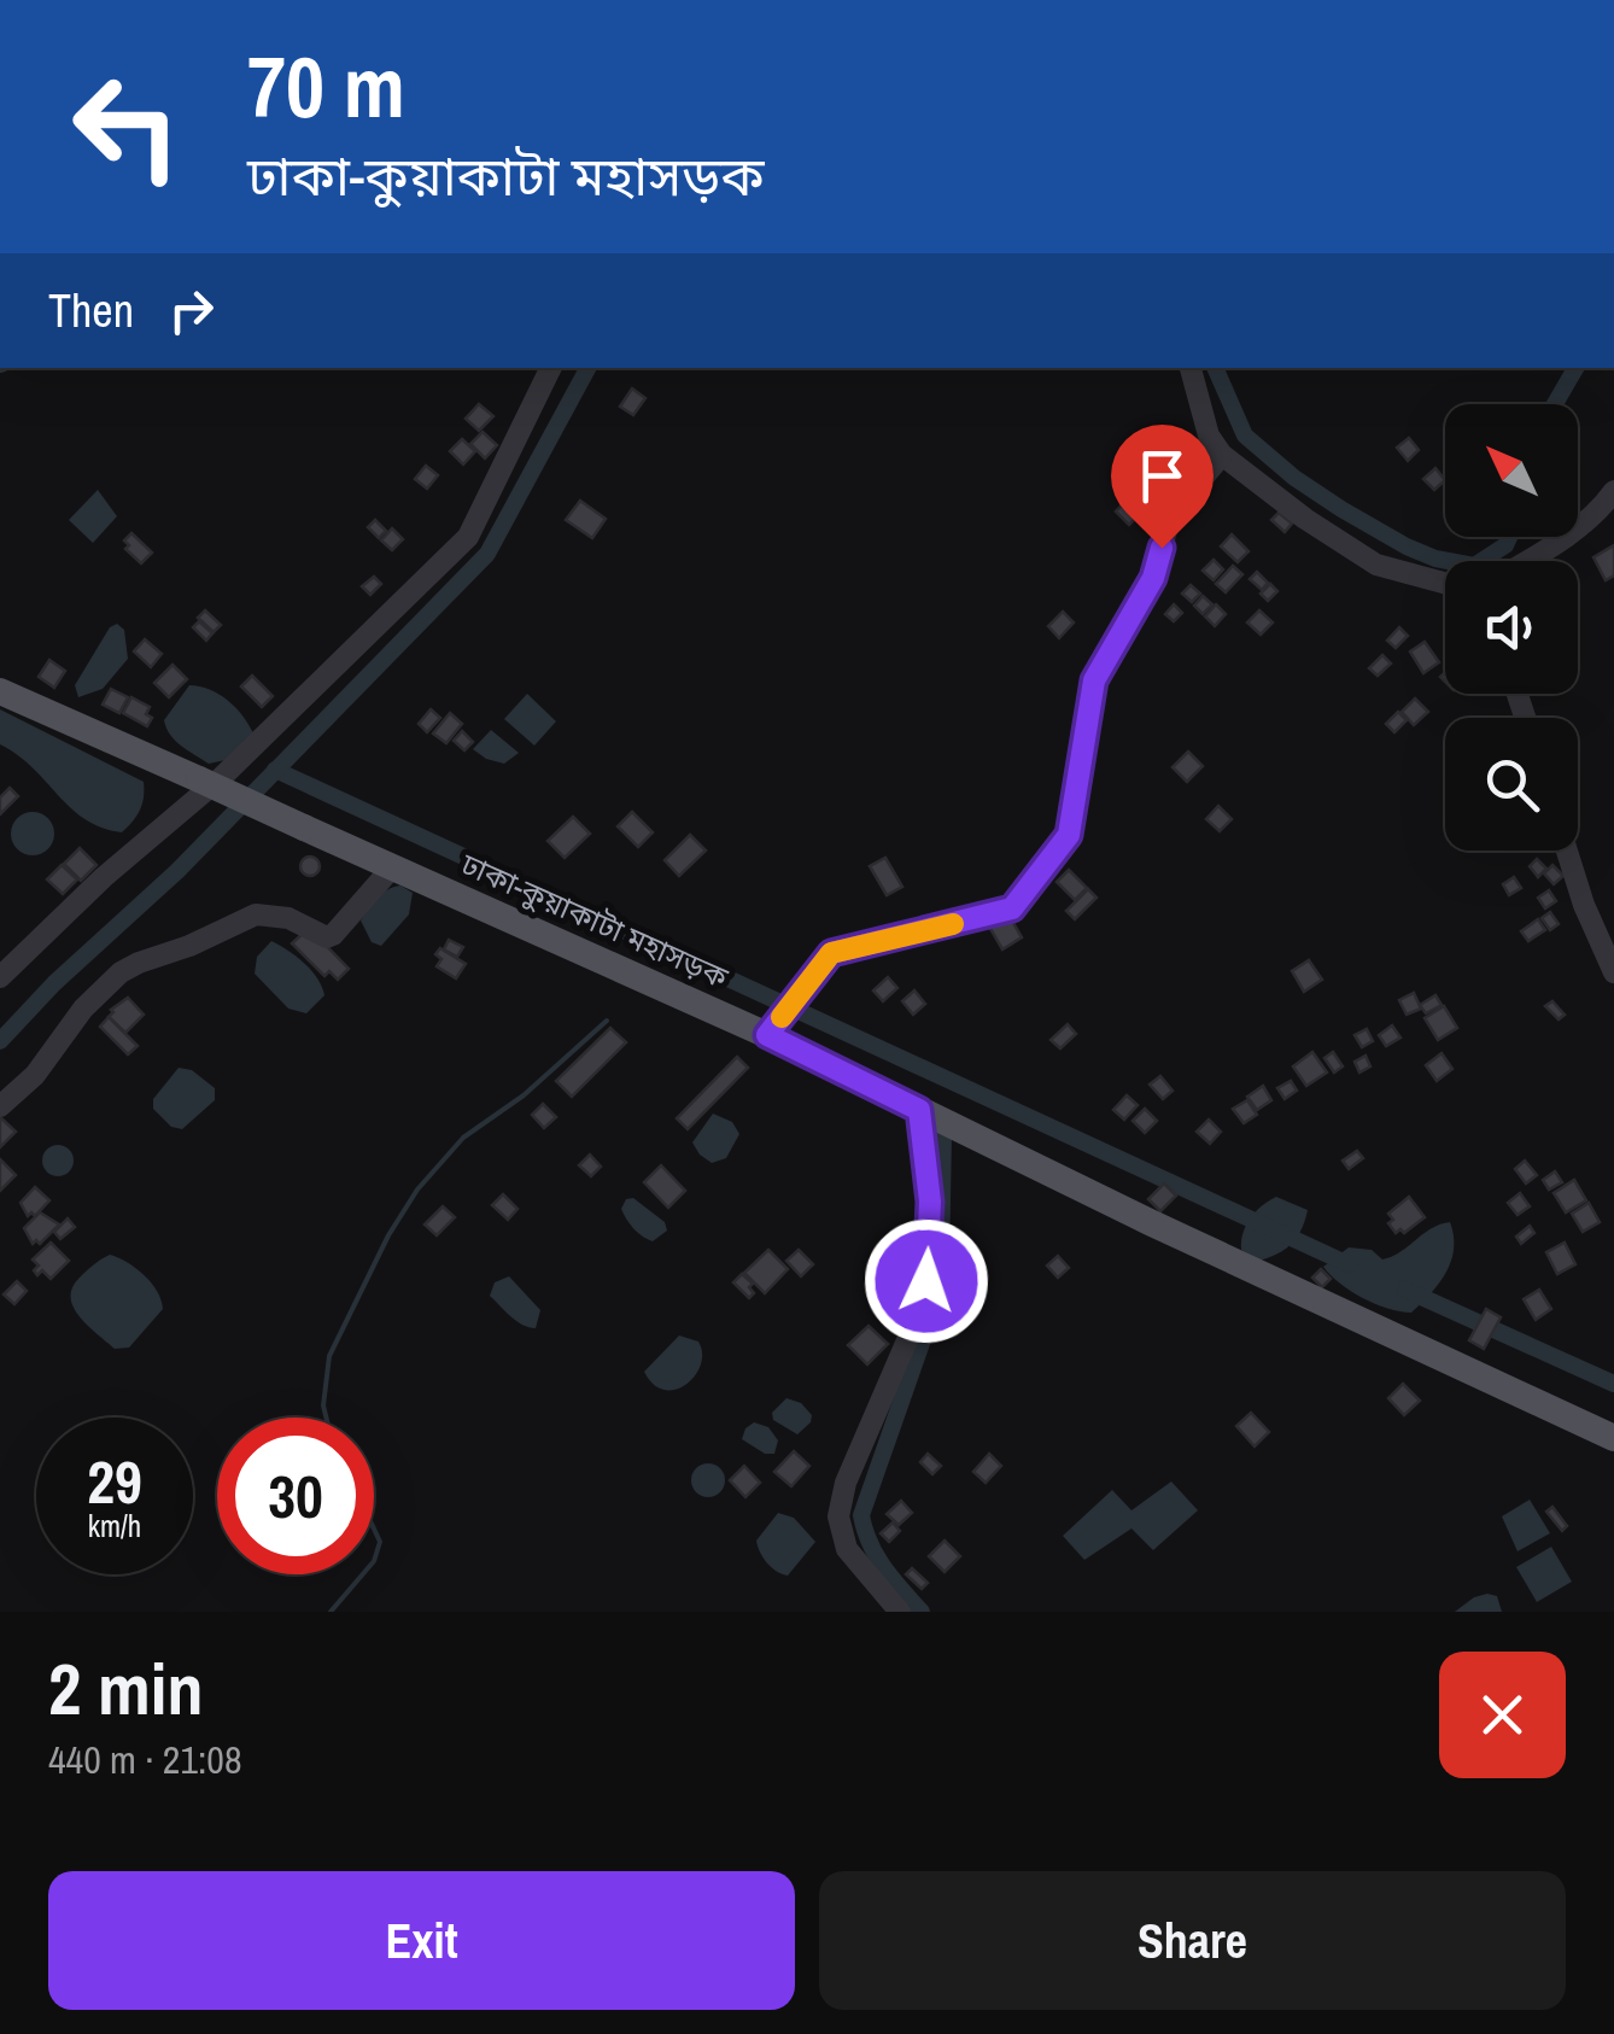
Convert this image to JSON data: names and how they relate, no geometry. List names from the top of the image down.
{
  "streets": {
    "main road": ["ঢাকা-কুয়াকাটা মহাসড়ক"]
  },
  "north": "top left",
  "page": {
    "turn": ["70 m", "ঢাকা-কুয়াকাটা মহাসড়ক"],
    "then": "Then",
    "speed": "29 km/h",
    "limit": "30",
    "heading": ["2 min", "440 m · 21:08"],
    "buttons": ["Exit", "Share"]
  }
}
